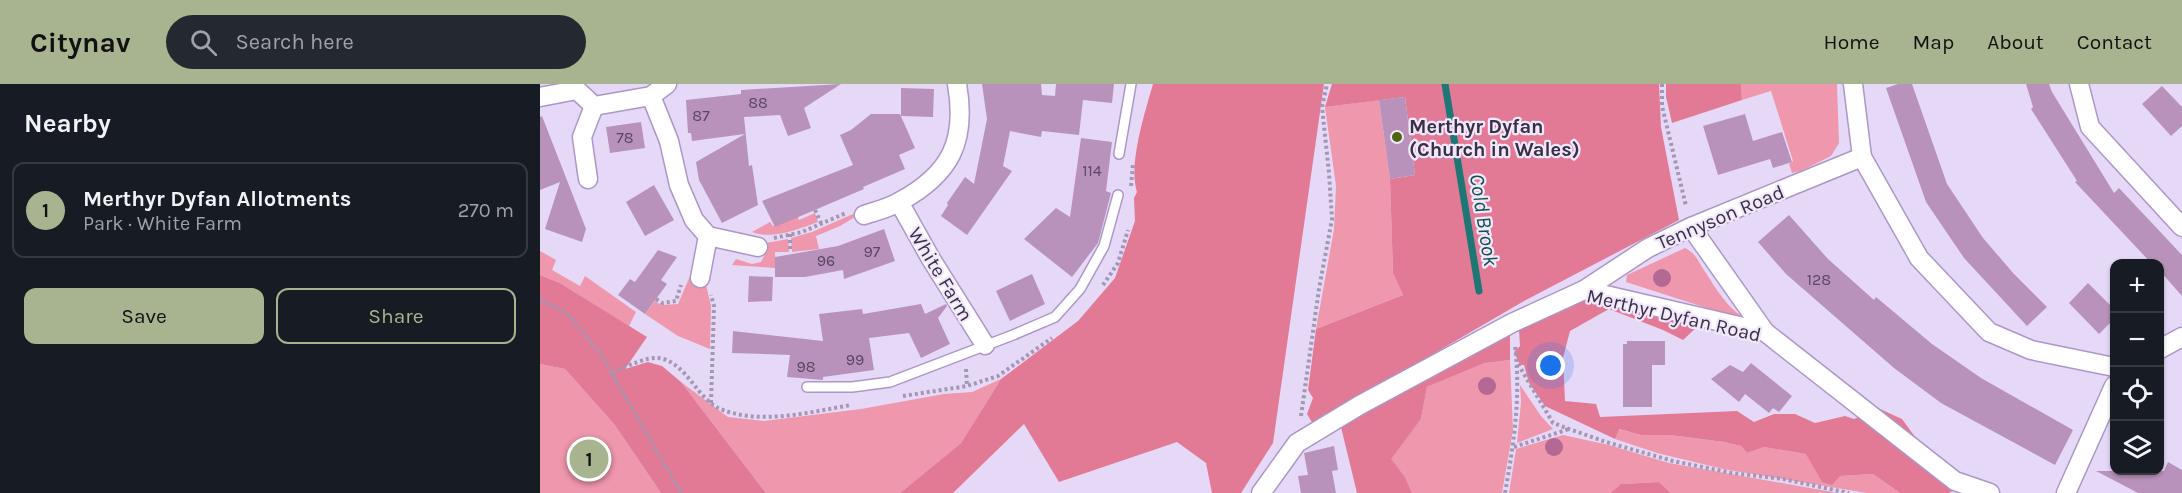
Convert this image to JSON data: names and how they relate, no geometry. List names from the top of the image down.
{
  "streets": {
    "street": ["Tennyson Road", "White Farm", "Merthyr Dyfan Road"]
  },
  "crossings": [
    ["Tennyson Road", "Merthyr Dyfan Road"]
  ],
  "water": ["Cold Brook"],
  "places": ["Merthyr Dyfan (Church in Wales)"],
  "house_numbers": [
    "88",
    "87",
    "78",
    "114",
    "97",
    "96",
    "128",
    "99",
    "98"
  ],
  "page": {
    "header": "Citynav",
    "search": "Search here",
    "nav": [
      "Home",
      "Map",
      "About",
      "Contact"
    ],
    "heading": "Nearby",
    "list": [
      {
        "mark": "1",
        "name": "Merthyr Dyfan Allotments",
        "note": "Park · White Farm",
        "value": "270 m"
      }
    ],
    "map_buttons": ["+", "−"],
    "buttons": ["Save", "Share"],
    "pins": "1"
  }
}
